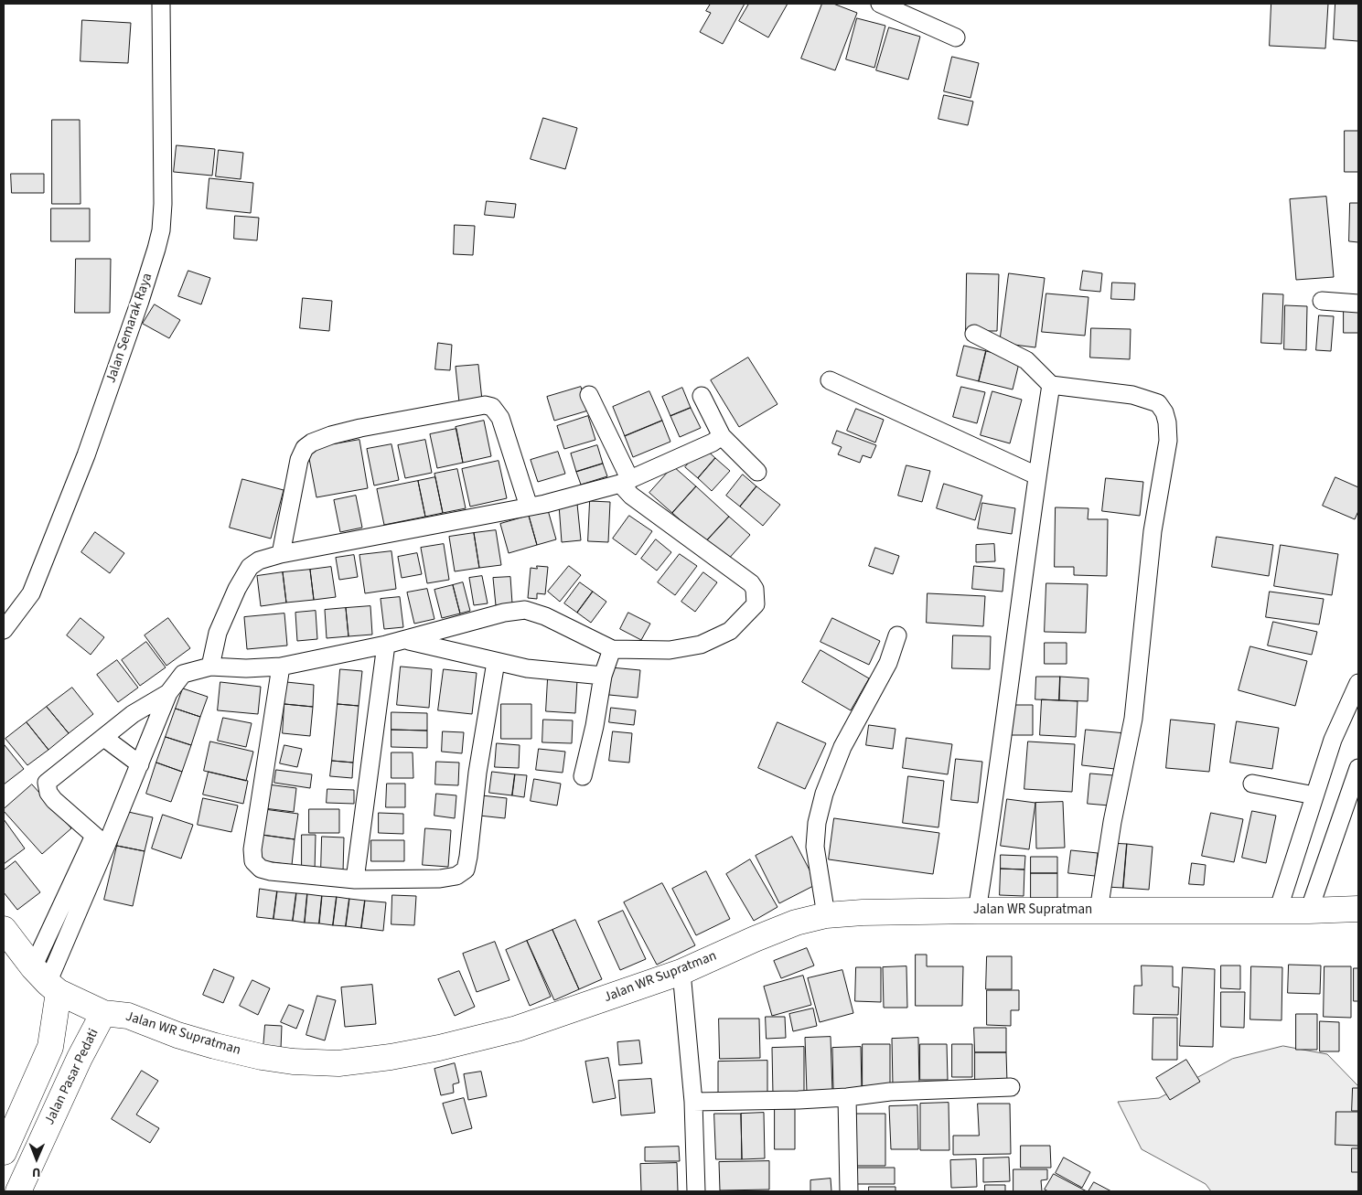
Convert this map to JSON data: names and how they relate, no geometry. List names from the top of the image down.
{
  "streets": {
    "highway": ["Jalan WR Supratman", "Jalan Pasar Pedati"],
    "street": ["Jalan Semarak Raya"]
  },
  "crossings": [
    ["Jalan WR Supratman", "Jalan Pasar Pedati"]
  ],
  "north": "bottom"
}
